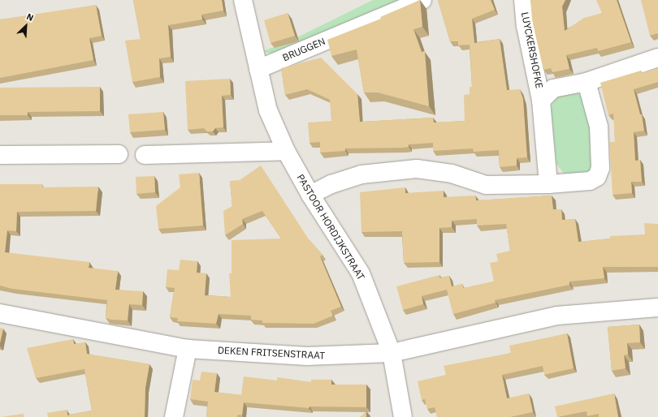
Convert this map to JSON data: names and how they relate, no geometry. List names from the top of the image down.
{
  "streets": {
    "street": [
      "BRUGGEN",
      "LUYCKERSHOFKE",
      "PASTOOR HORDIJKSTRAAT",
      "DEKEN FRITSENSTRAAT"
    ]
  },
  "crossings": [
    ["BRUGGEN", "PASTOOR HORDIJKSTRAAT"],
    ["PASTOOR HORDIJKSTRAAT", "DEKEN FRITSENSTRAAT"]
  ],
  "north": "top right"
}
